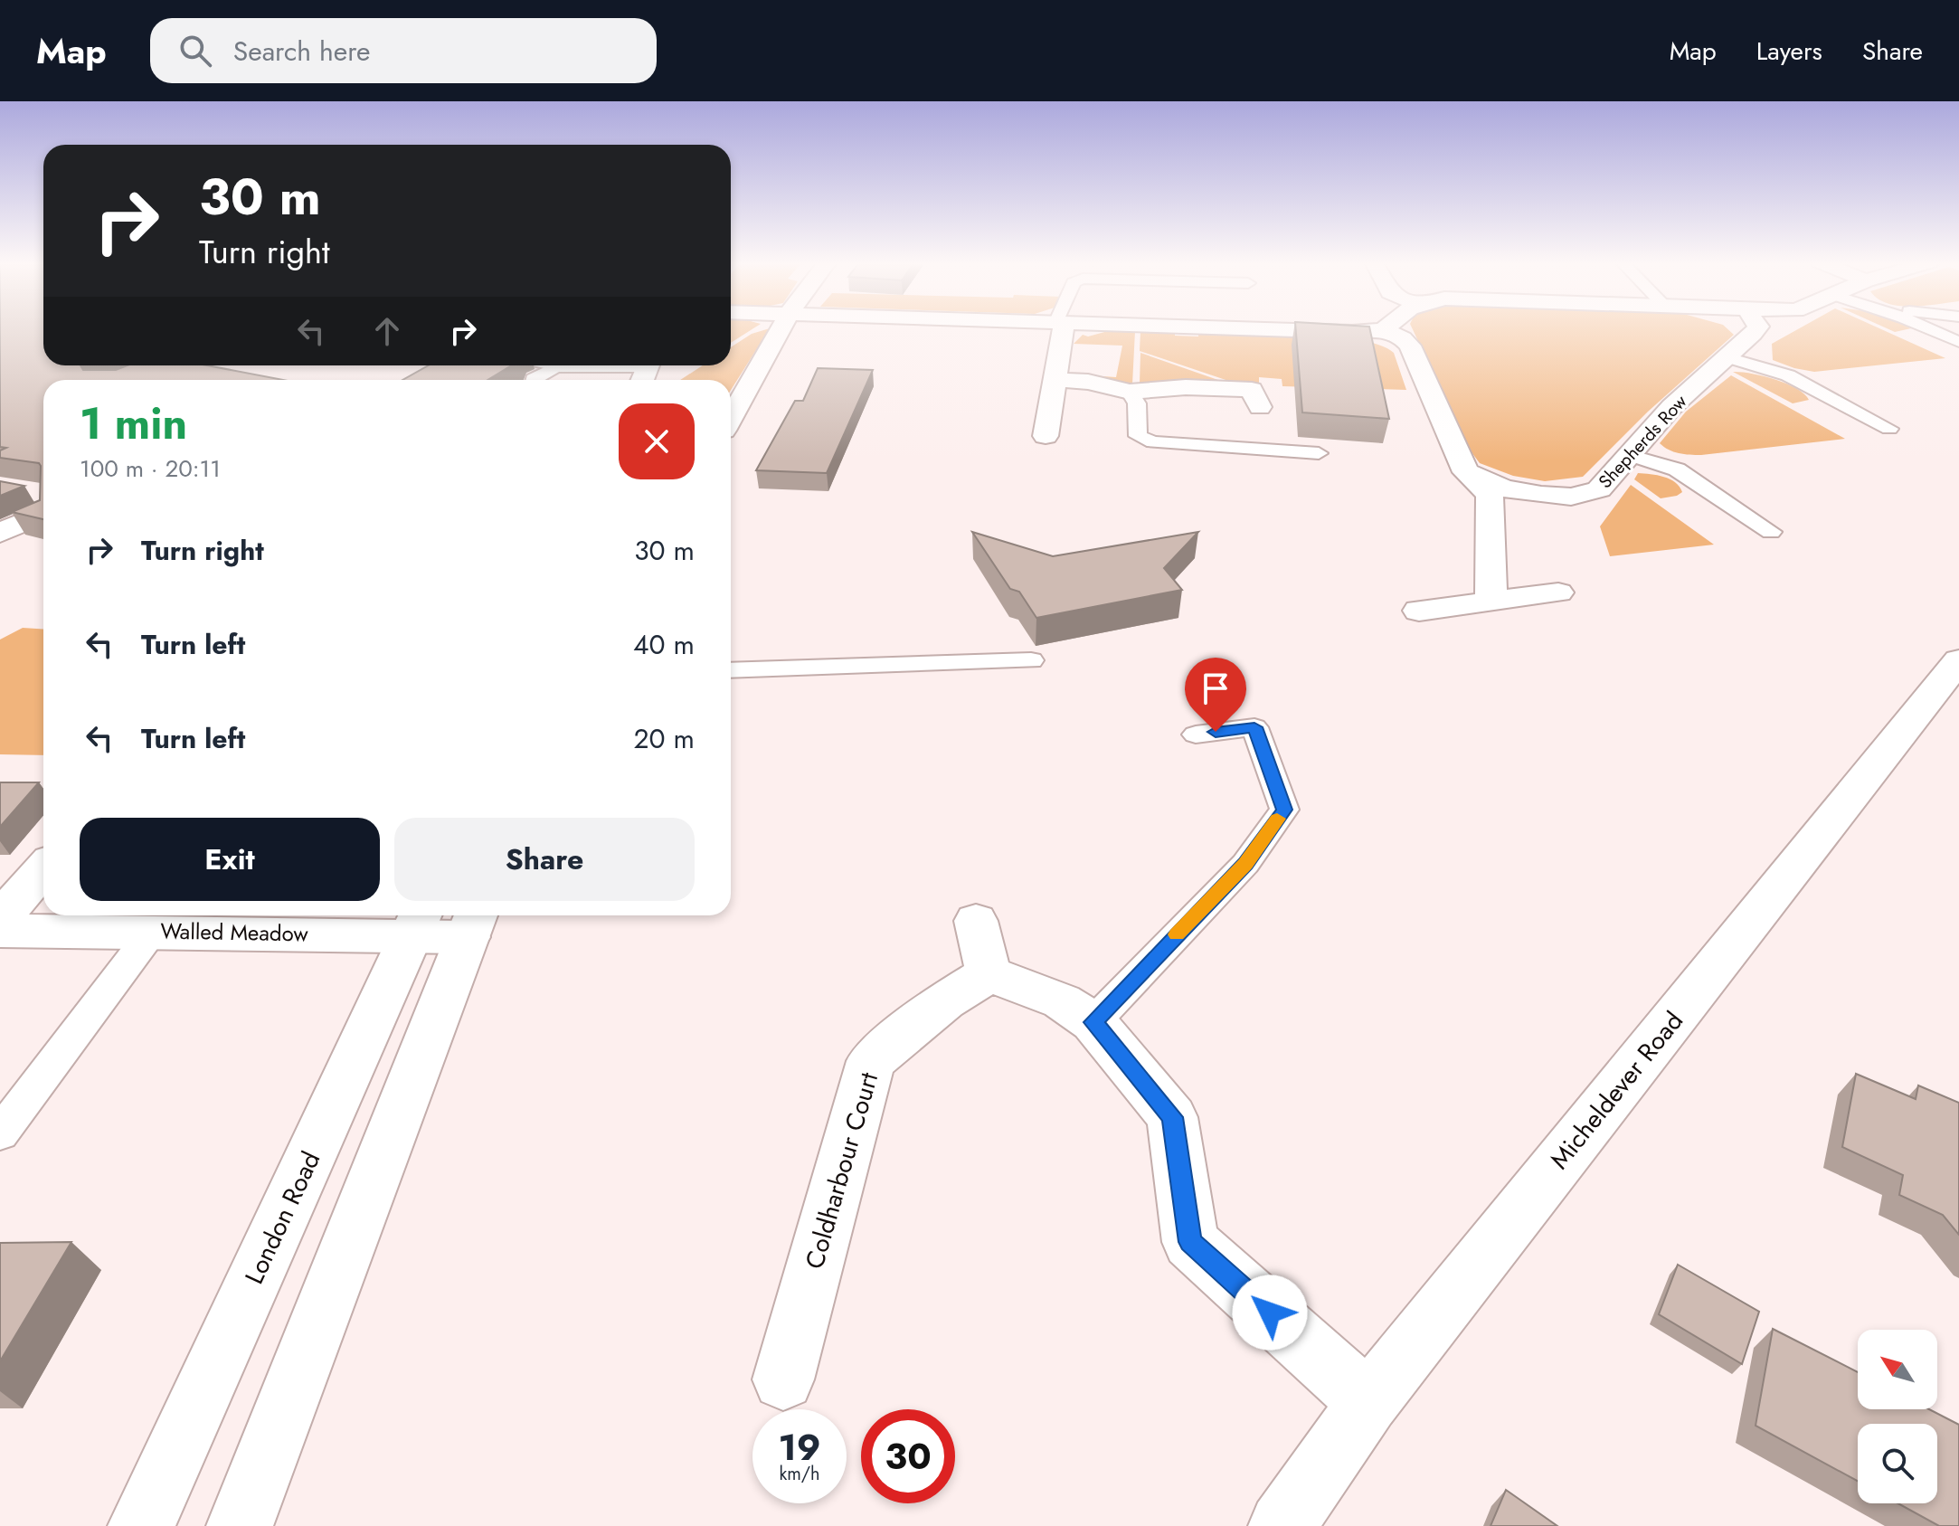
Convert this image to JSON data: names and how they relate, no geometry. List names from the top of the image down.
{
  "streets": {
    "street": [
      "Shepherds Row",
      "Walled Meadow",
      "Micheldever Road",
      "Coldharbour Court",
      "London Road"
    ]
  },
  "crossings": [
    ["Walled Meadow", "London Road"]
  ],
  "north": "top left",
  "page": {
    "header": "Map",
    "search": "Search here",
    "nav": ["Map", "Layers", "Share"],
    "turn": ["30 m", "Turn right"],
    "heading": ["1 min", "100 m · 20:11"],
    "list": [
      {
        "name": "Turn right",
        "value": "30 m"
      },
      {
        "name": "Turn left",
        "value": "40 m"
      },
      {
        "name": "Turn left",
        "value": "20 m"
      }
    ],
    "buttons": ["Exit", "Share"],
    "speed": "19 km/h",
    "limit": "30"
  }
}
